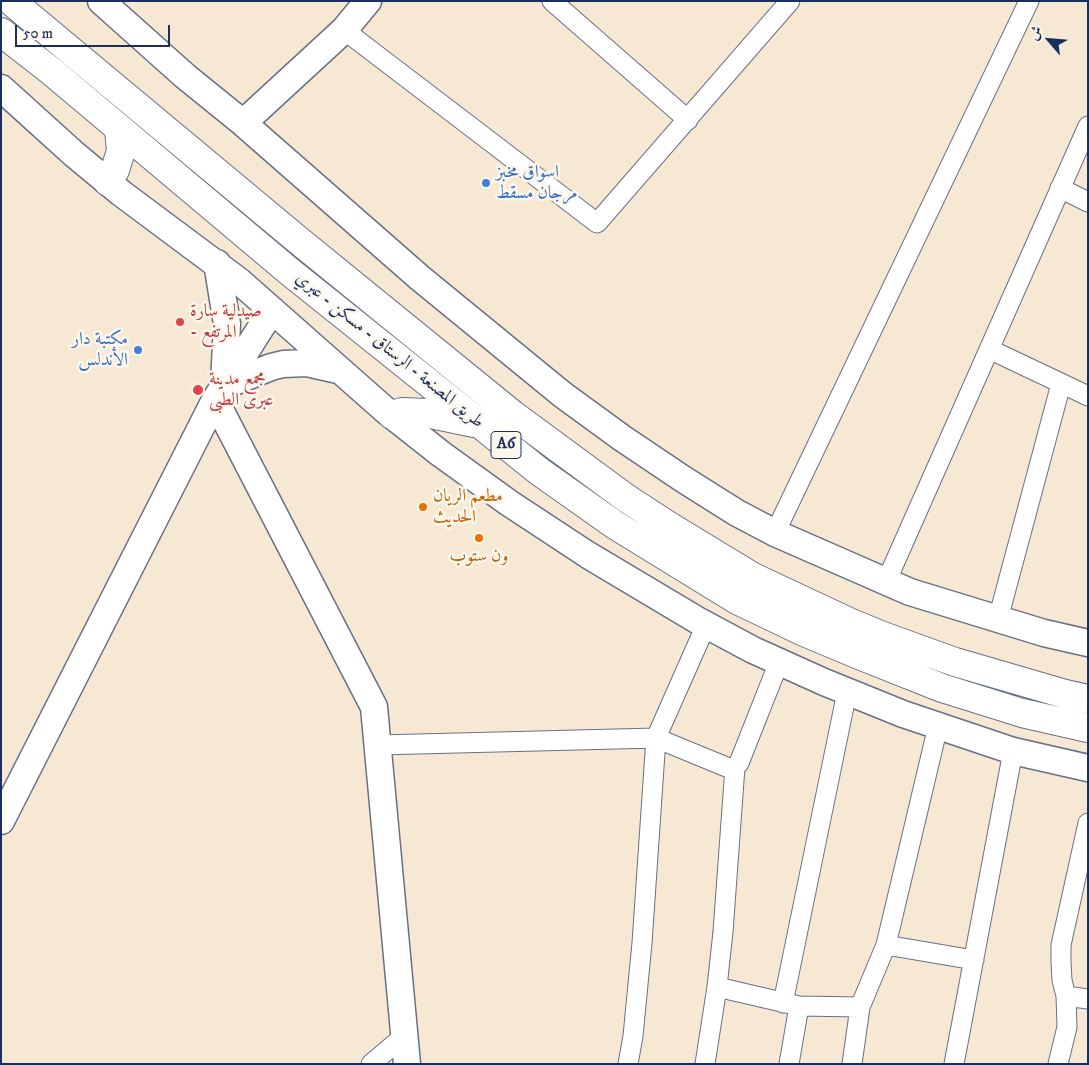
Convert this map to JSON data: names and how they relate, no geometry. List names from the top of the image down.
{
  "streets": {
    "highway": ["طريق المصنعة - الرستاق - مسكن - عبري", "A6"]
  },
  "places": [
    "اسواق مخبز مرجان مسقط",
    "صيدلية سارة - المرتفع",
    "مكتبة دار الأندلس",
    "مجمع مدينة عبرى الطبى",
    "مطعم الريان الحديث",
    "ون ستوب"
  ],
  "scale_bar": "50 m",
  "north": "top left"
}
